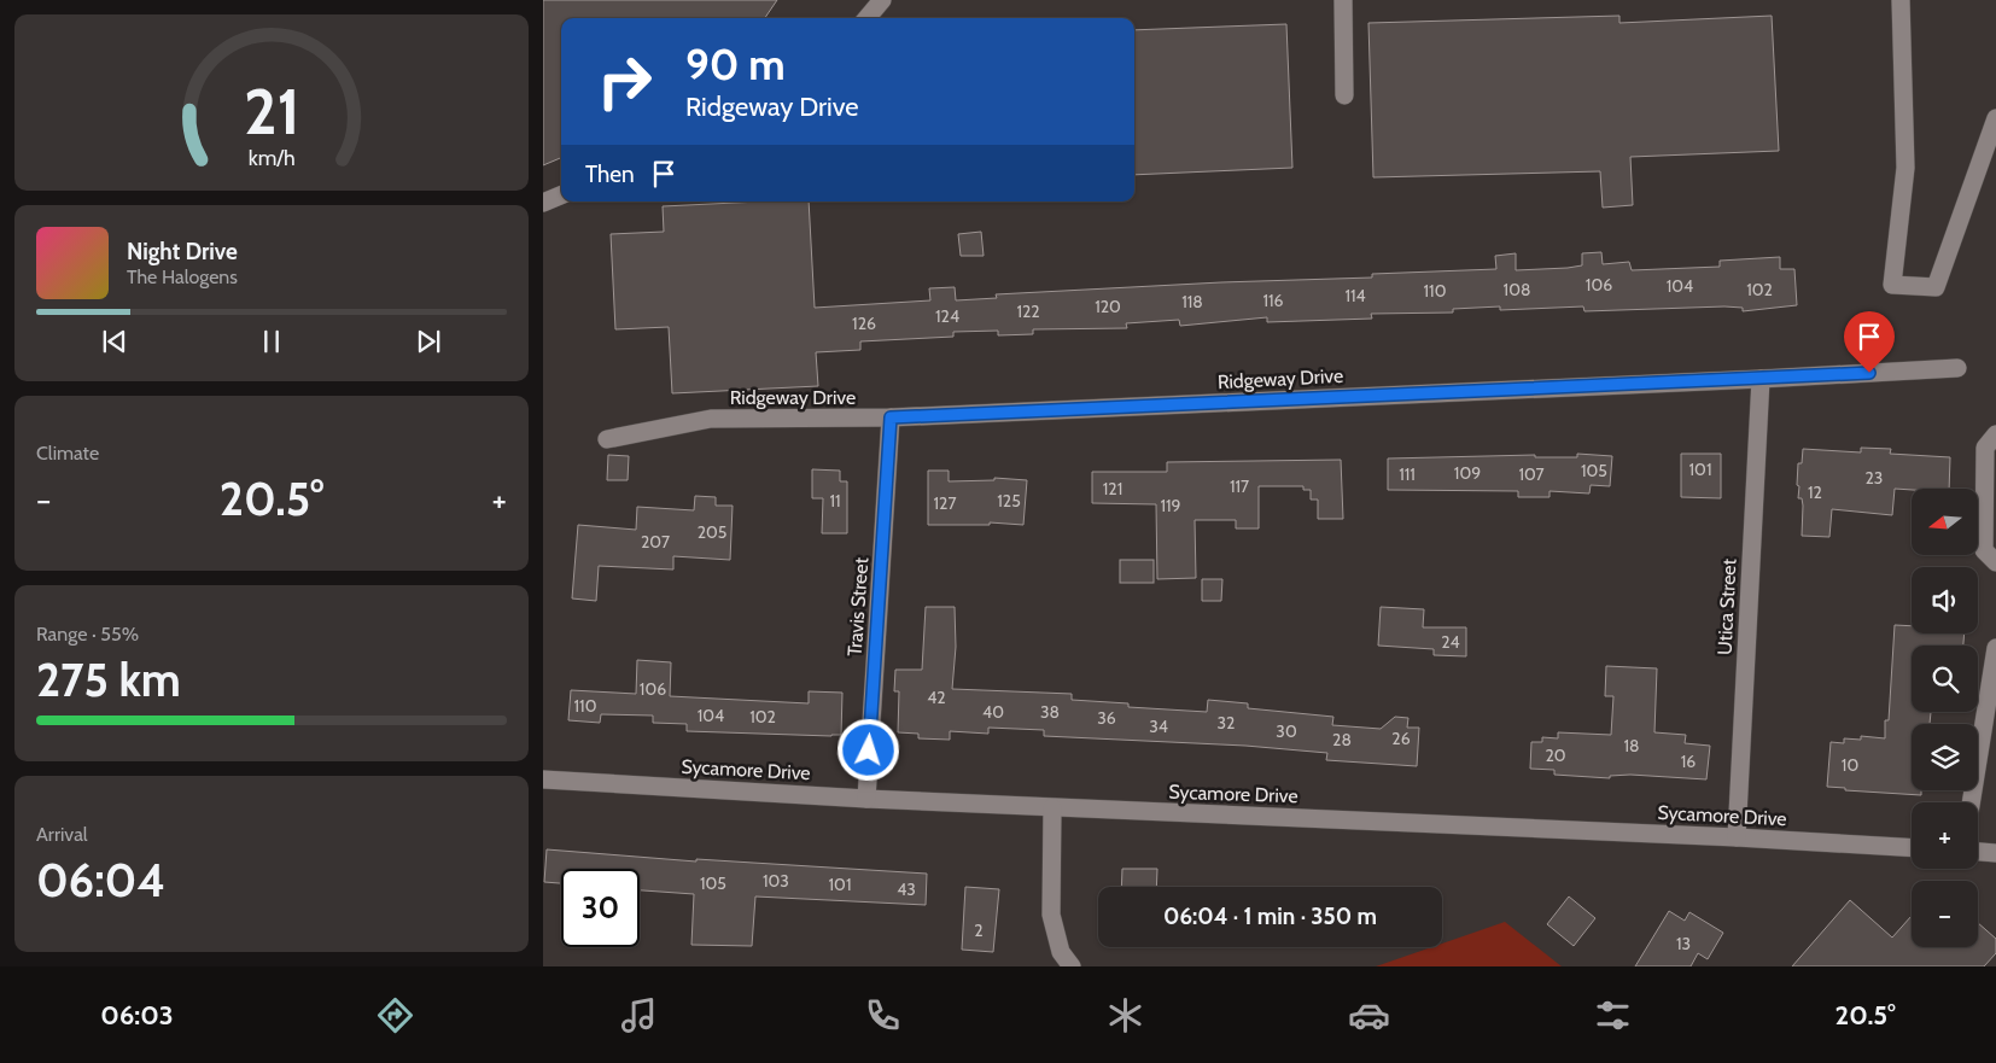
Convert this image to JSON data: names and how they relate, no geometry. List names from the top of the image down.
{
  "streets": {
    "street": [
      "Ridgeway Drive",
      "Travis Street",
      "Utica Street",
      "Sycamore Drive"
    ]
  },
  "crossings": [
    ["Ridgeway Drive", "Travis Street"],
    ["Ridgeway Drive", "Utica Street"],
    ["Travis Street", "Sycamore Drive"],
    ["Utica Street", "Sycamore Drive"]
  ],
  "house_numbers": [
    "106",
    "104",
    "108",
    "102",
    "110",
    "114",
    "116",
    "118",
    "120",
    "122",
    "124",
    "126",
    "101",
    "105",
    "109",
    "111",
    "107",
    "23",
    "117",
    "121",
    "12",
    "11",
    "125",
    "127",
    "119",
    "205",
    "207",
    "24",
    "106",
    "42",
    "110",
    "40",
    "38",
    "104",
    "102",
    "36",
    "32",
    "34",
    "30",
    "26",
    "28",
    "18",
    "20",
    "16",
    "10",
    "103",
    "105",
    "101",
    "43",
    "2",
    "13"
  ],
  "north": "left",
  "page": {
    "turn": ["90 m", "Ridgeway Drive"],
    "then": "Then",
    "song": ["Night Drive", "The Halogens"],
    "tile": [
      "Climate",
      ["Range · 55%", "275 km"],
      ["Arrival", "06:04"]
    ],
    "heat": ["−", "20.5°", "+"],
    "map_buttons": ["+", "−"],
    "limit": "30",
    "trip": "06:04 · 1 min · 350 m",
    "tabs": ["06:03", "20.5°"],
    "gauge": ["21", "km/h"]
  }
}
